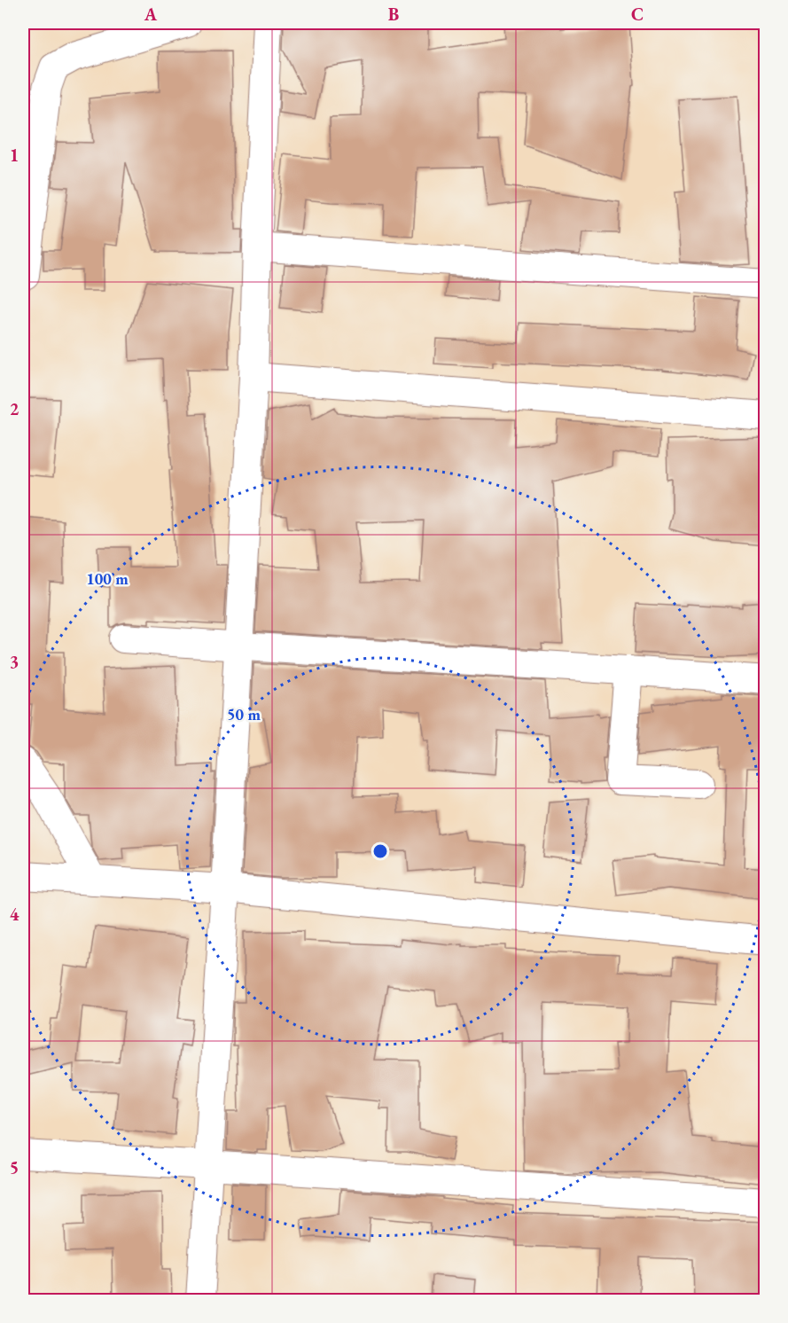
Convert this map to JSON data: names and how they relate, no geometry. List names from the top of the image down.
{
  "grid": {
    "columns": ["A", "B", "C"],
    "rows": [
      "1",
      "2",
      "3",
      "4",
      "5"
    ]
  },
  "rings": ["100 m", "50 m"]
}
